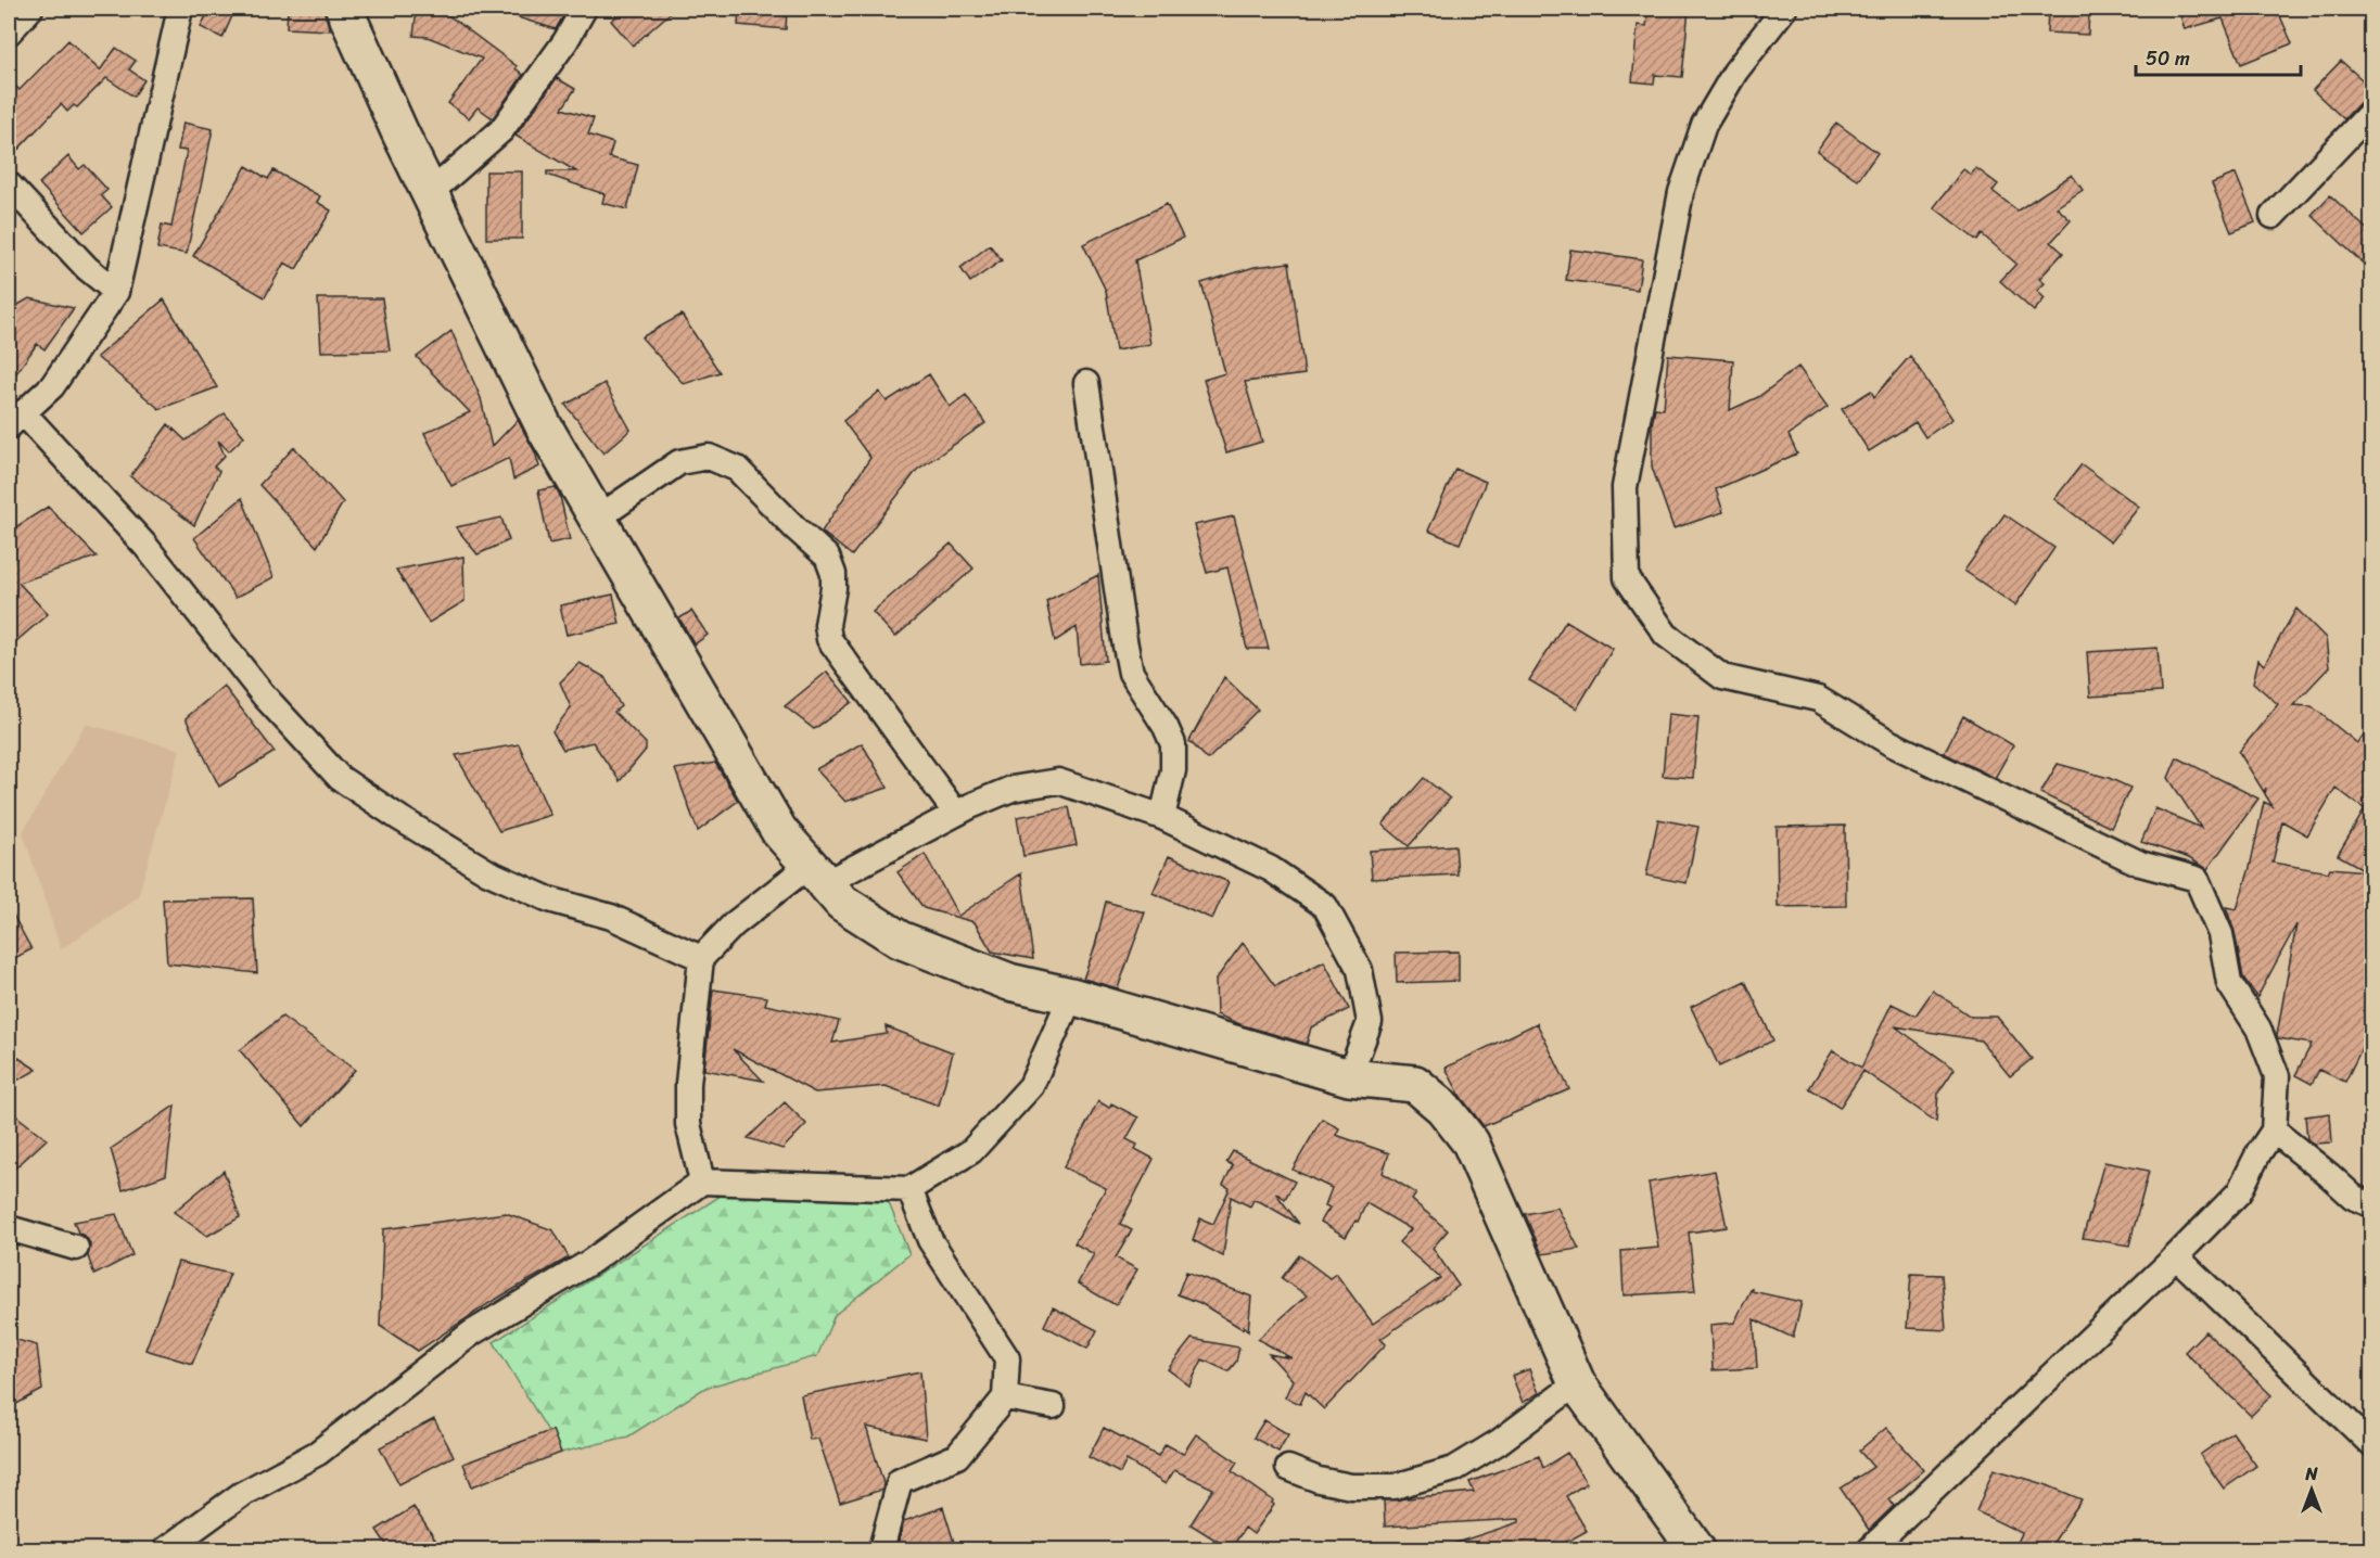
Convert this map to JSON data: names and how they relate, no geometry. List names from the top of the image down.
{
  "scale_bar": "50 m",
  "north": "top"
}
